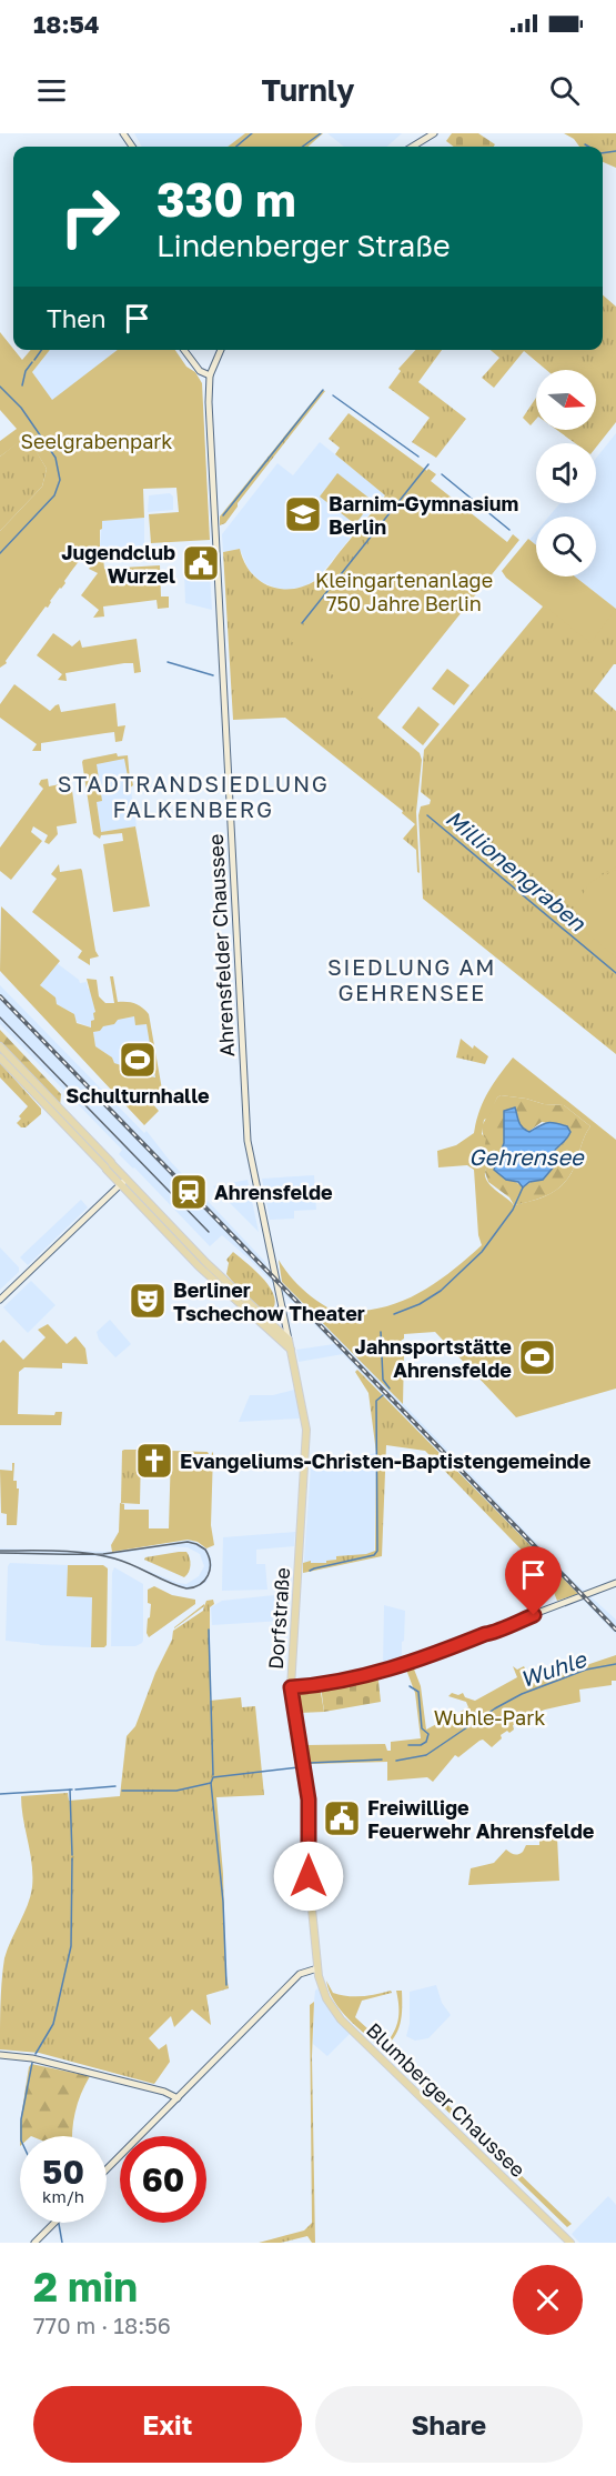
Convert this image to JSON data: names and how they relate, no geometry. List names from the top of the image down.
{
  "streets": {
    "main road": ["Ahrensfelder Chaussee", "Dorfstraße", "Blumberger Chaussee"]
  },
  "crossings": [
    ["Ahrensfelder Chaussee", "Dorfstraße"],
    ["Dorfstraße", "Blumberger Chaussee"]
  ],
  "districts": ["STADTRANDSIEDLUNG FALKENBERG", "SIEDLUNG AM GEHRENSEE"],
  "water": ["Millionengraben", "Gehrensee", "Wuhle"],
  "parks": ["Seelgrabenpark", "Kleingartenanlage 750 Jahre Berlin", "Wuhle-Park"],
  "places": {
    "school or university": ["Barnim-Gymnasium Berlin"],
    "public building": ["Jugendclub Wurzel", "Freiwillige Feuerwehr Ahrensfelde"],
    "sports": ["Schulturnhalle", "Jahnsportstätte Ahrensfelde"],
    "station": ["Ahrensfelde"],
    "theatre": ["Berliner Tschechow Theater"],
    "church": ["Evangeliums-Christen-Baptistengemeinde"]
  },
  "north": "right",
  "page": {
    "status": "18:54",
    "header": "Turnly",
    "turn": ["330 m", "Lindenberger Straße"],
    "then": "Then",
    "speed": "50 km/h",
    "limit": "60",
    "heading": ["2 min", "770 m · 18:56"],
    "buttons": ["Exit", "Share"]
  }
}
